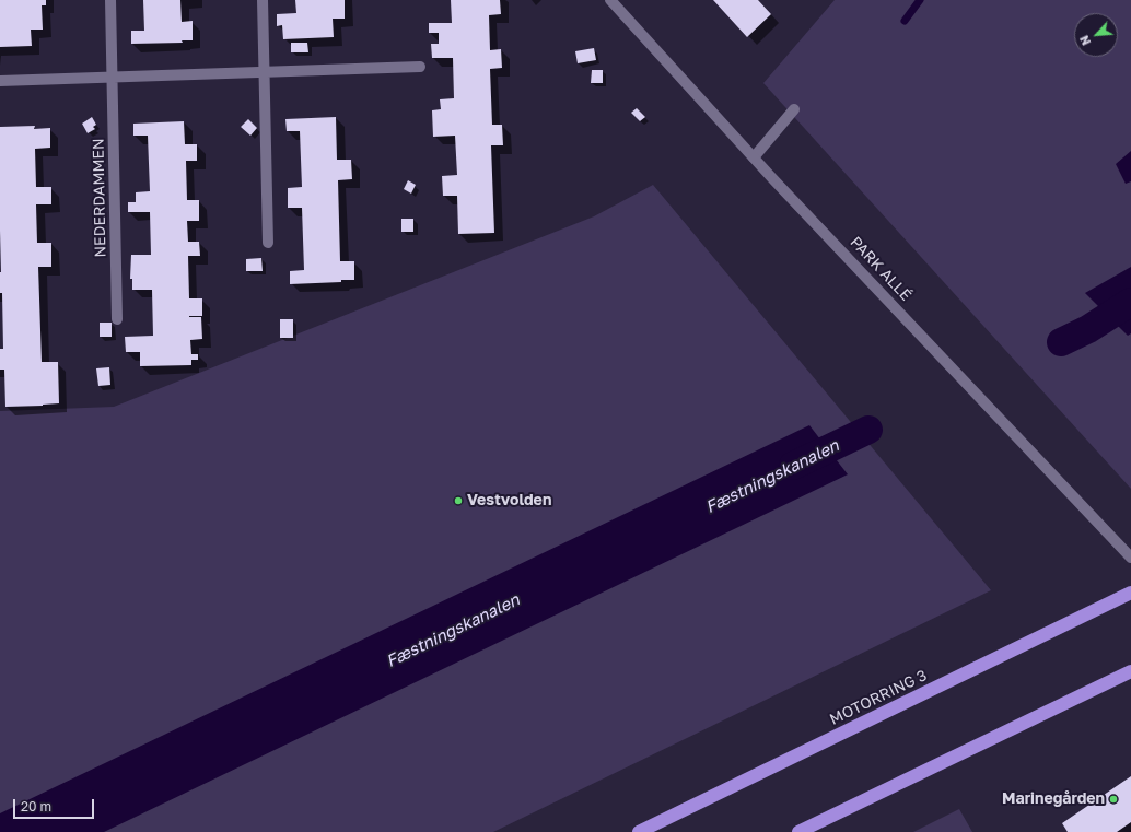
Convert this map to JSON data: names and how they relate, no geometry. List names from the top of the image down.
{
  "streets": {
    "highway": ["MOTORRING 3"],
    "street": ["NEDERDAMMEN", "PARK ALLÉ"]
  },
  "water": ["Fæstningskanalen"],
  "places": ["Vestvolden", "Marinegården"],
  "scale_bar": "20 m",
  "north": "bottom left"
}
